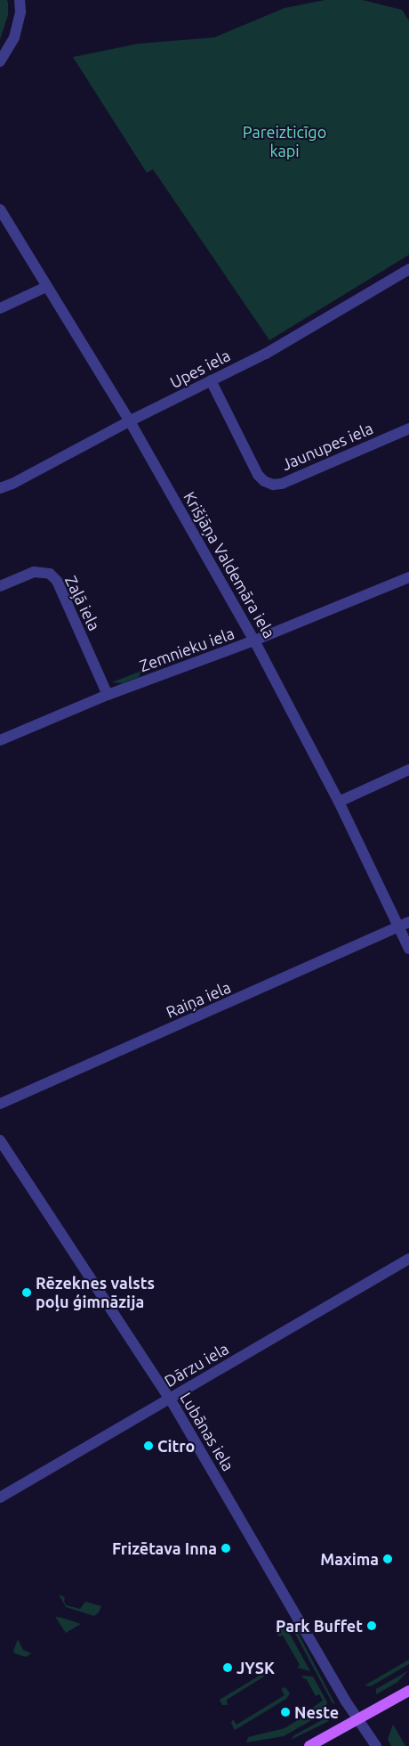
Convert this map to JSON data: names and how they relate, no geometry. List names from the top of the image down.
{
  "streets": {
    "street": [
      "Upes iela",
      "Jaunupes iela",
      "Krišjāņa Valdemāra iela",
      "Zaļā iela",
      "Zemnieku iela",
      "Raiņa iela",
      "Dārzu iela",
      "Lubānas iela"
    ]
  },
  "crossings": [
    ["Upes iela", "Jaunupes iela"],
    ["Upes iela", "Krišjāņa Valdemāra iela"],
    ["Krišjāņa Valdemāra iela", "Zemnieku iela"],
    ["Krišjāņa Valdemāra iela", "Raiņa iela"],
    ["Zaļā iela", "Zemnieku iela"],
    ["Dārzu iela", "Lubānas iela"]
  ],
  "parks": ["Pareizticīgo kapi"],
  "places": [
    "Rēzeknes valsts poļu ģimnāzija",
    "Citro",
    "Frizētava Inna",
    "Maxima",
    "Park Buffet",
    "JYSK",
    "Neste"
  ]
}
